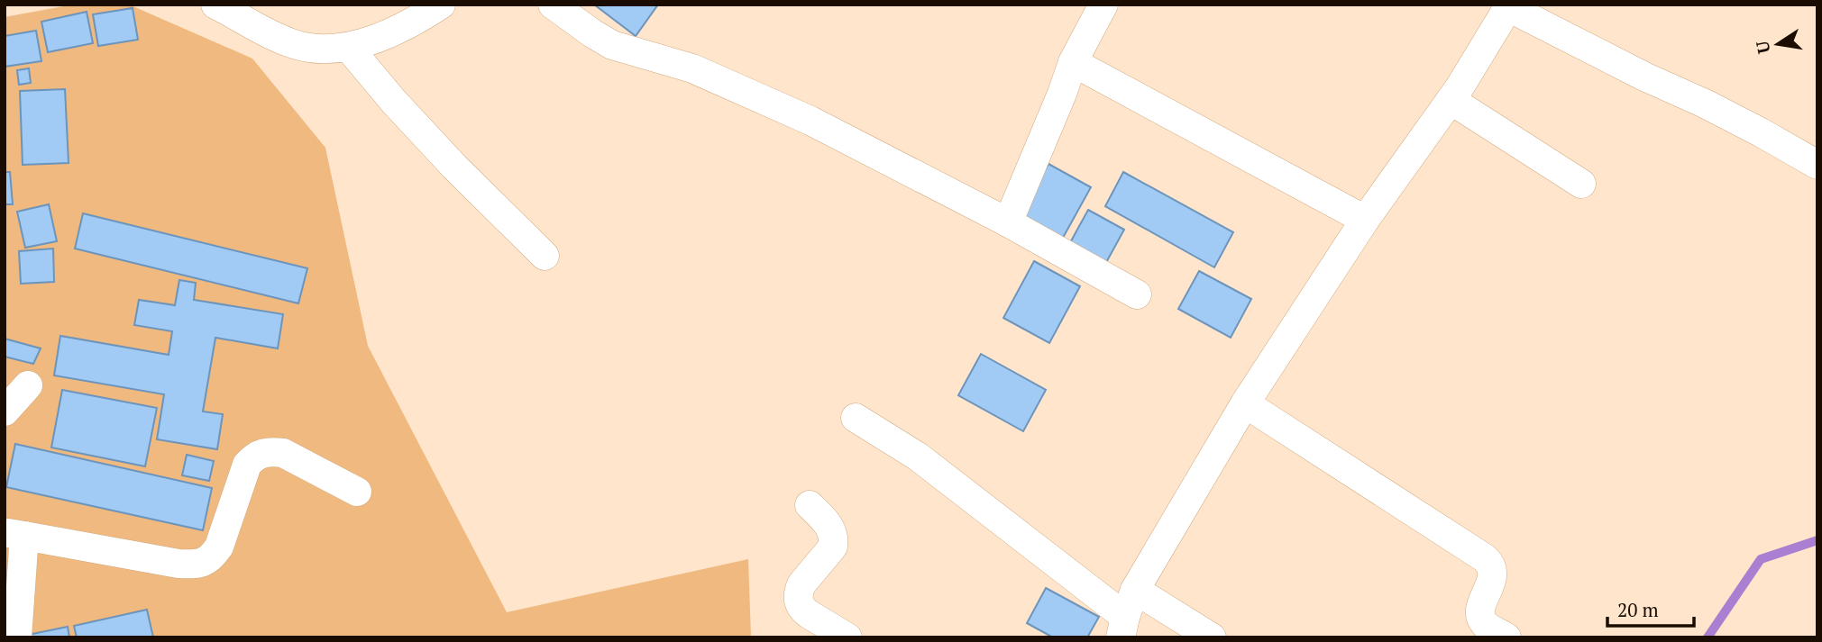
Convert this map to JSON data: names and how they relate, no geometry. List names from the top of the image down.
{
  "scale_bar": "20 m",
  "north": "left"
}
